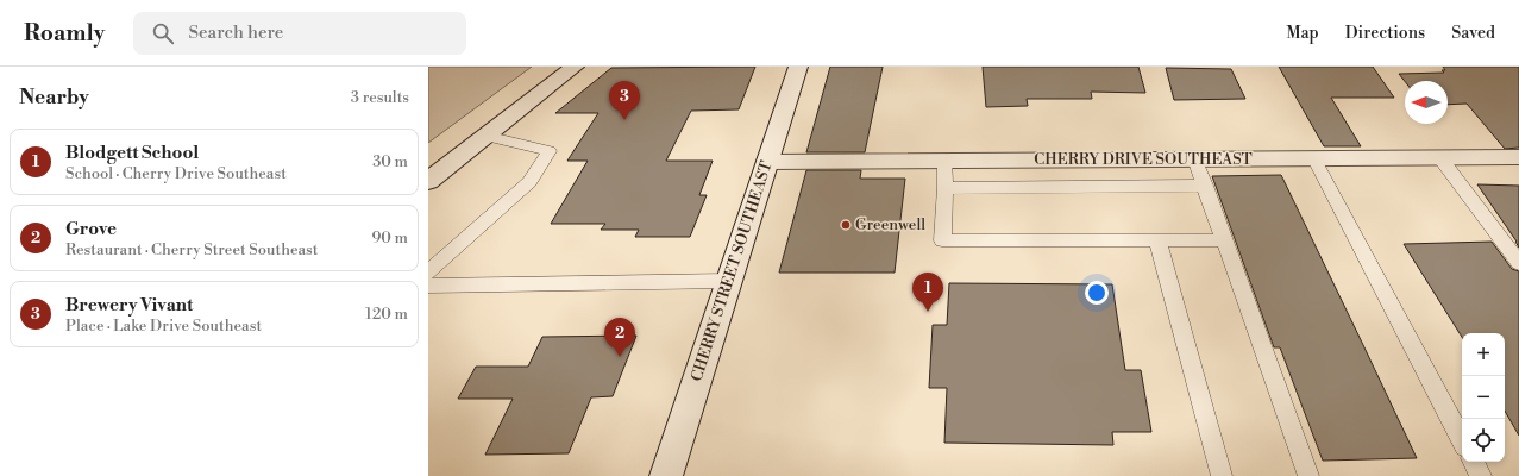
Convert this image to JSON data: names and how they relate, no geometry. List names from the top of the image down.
{
  "streets": {
    "street": ["CHERRY DRIVE SOUTHEAST", "CHERRY STREET SOUTHEAST"]
  },
  "crossings": [
    ["CHERRY DRIVE SOUTHEAST", "CHERRY STREET SOUTHEAST"]
  ],
  "places": ["Greenwell"],
  "north": "left",
  "page": {
    "header": "Roamly",
    "search": "Search here",
    "nav": ["Map", "Directions", "Saved"],
    "heading": ["Nearby", "3 results"],
    "pins": ["3", "1", "2"],
    "list": [
      {
        "mark": "1",
        "name": "Blodgett School",
        "note": "School · Cherry Drive Southeast",
        "value": "30 m"
      },
      {
        "mark": "2",
        "name": "Grove",
        "note": "Restaurant · Cherry Street Southeast",
        "value": "90 m"
      },
      {
        "mark": "3",
        "name": "Brewery Vivant",
        "note": "Place · Lake Drive Southeast",
        "value": "120 m"
      }
    ],
    "map_buttons": ["+", "−"]
  }
}
